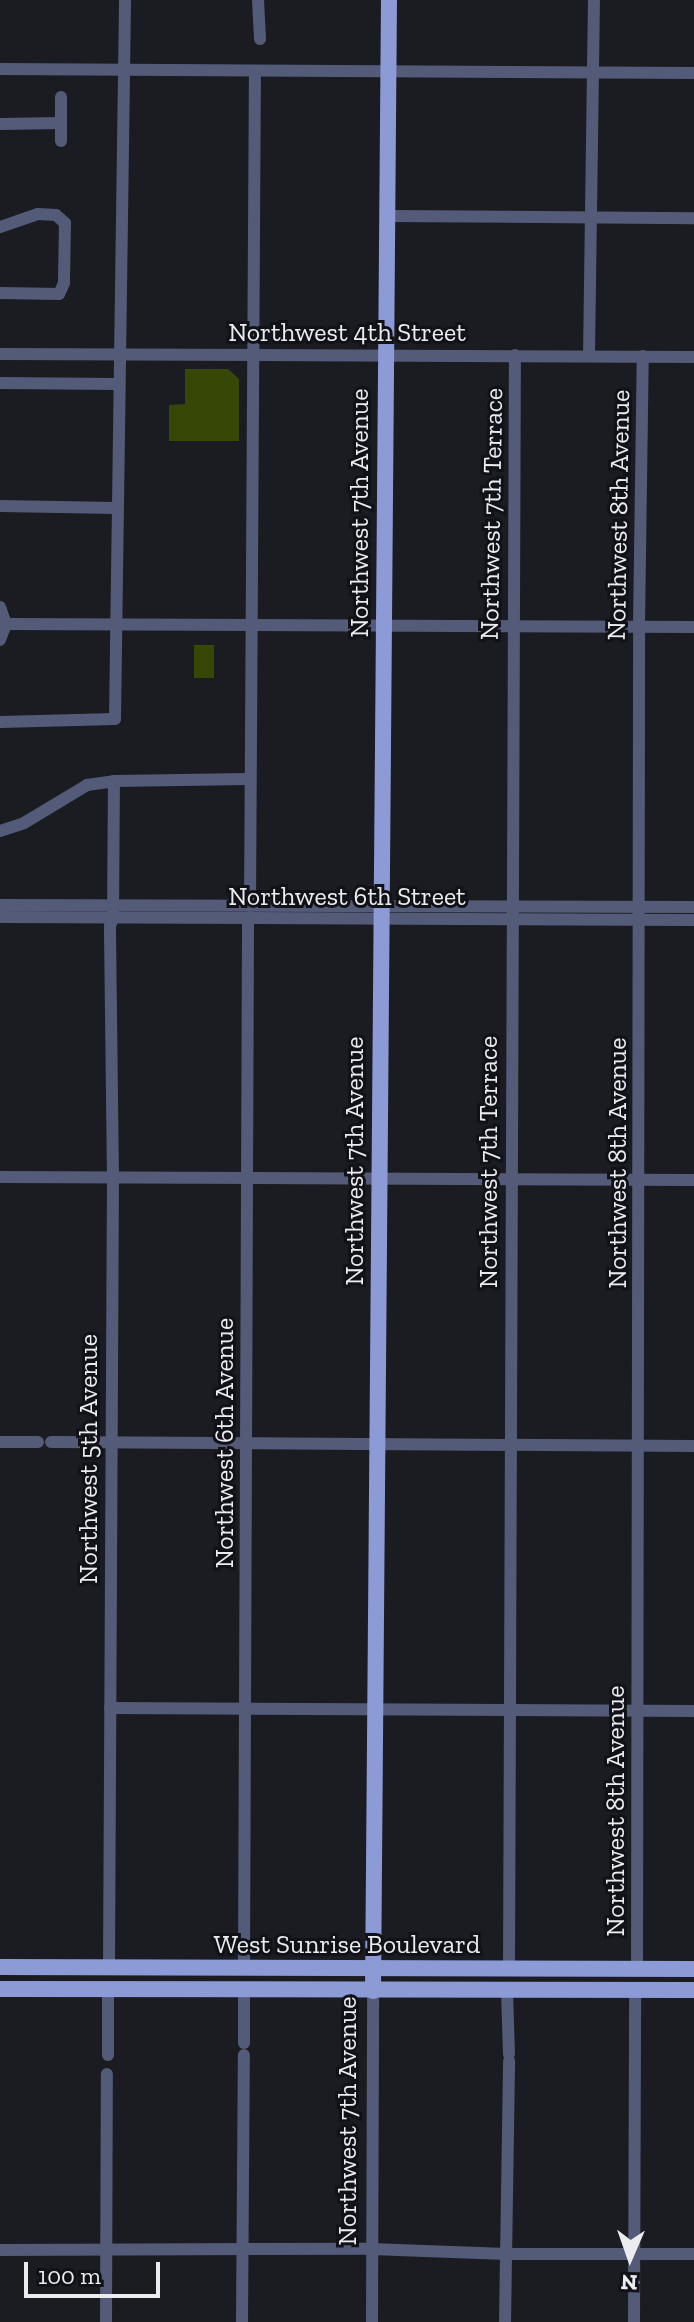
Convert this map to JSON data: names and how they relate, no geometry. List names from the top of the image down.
{
  "streets": {
    "main road": ["Northwest 7th Avenue", "West Sunrise Boulevard"],
    "street": [
      "Northwest 4th Street",
      "Northwest 7th Terrace",
      "Northwest 8th Avenue",
      "Northwest 6th Street",
      "Northwest 6th Avenue",
      "Northwest 5th Avenue"
    ]
  },
  "crossings": [
    ["Northwest 4th Street", "Northwest 7th Avenue"],
    ["Northwest 4th Street", "Northwest 7th Terrace"],
    ["Northwest 4th Street", "Northwest 8th Avenue"],
    ["Northwest 4th Street", "Northwest 6th Avenue"],
    ["Northwest 7th Avenue", "Northwest 6th Street"],
    ["Northwest 7th Avenue", "West Sunrise Boulevard"],
    ["Northwest 7th Terrace", "Northwest 6th Street"],
    ["Northwest 7th Terrace", "West Sunrise Boulevard"],
    ["Northwest 8th Avenue", "Northwest 6th Street"],
    ["Northwest 8th Avenue", "West Sunrise Boulevard"],
    ["Northwest 6th Street", "Northwest 6th Avenue"],
    ["Northwest 6th Street", "Northwest 5th Avenue"],
    ["Northwest 6th Avenue", "West Sunrise Boulevard"],
    ["Northwest 5th Avenue", "West Sunrise Boulevard"]
  ],
  "scale_bar": "100 m",
  "north": "bottom"
}
